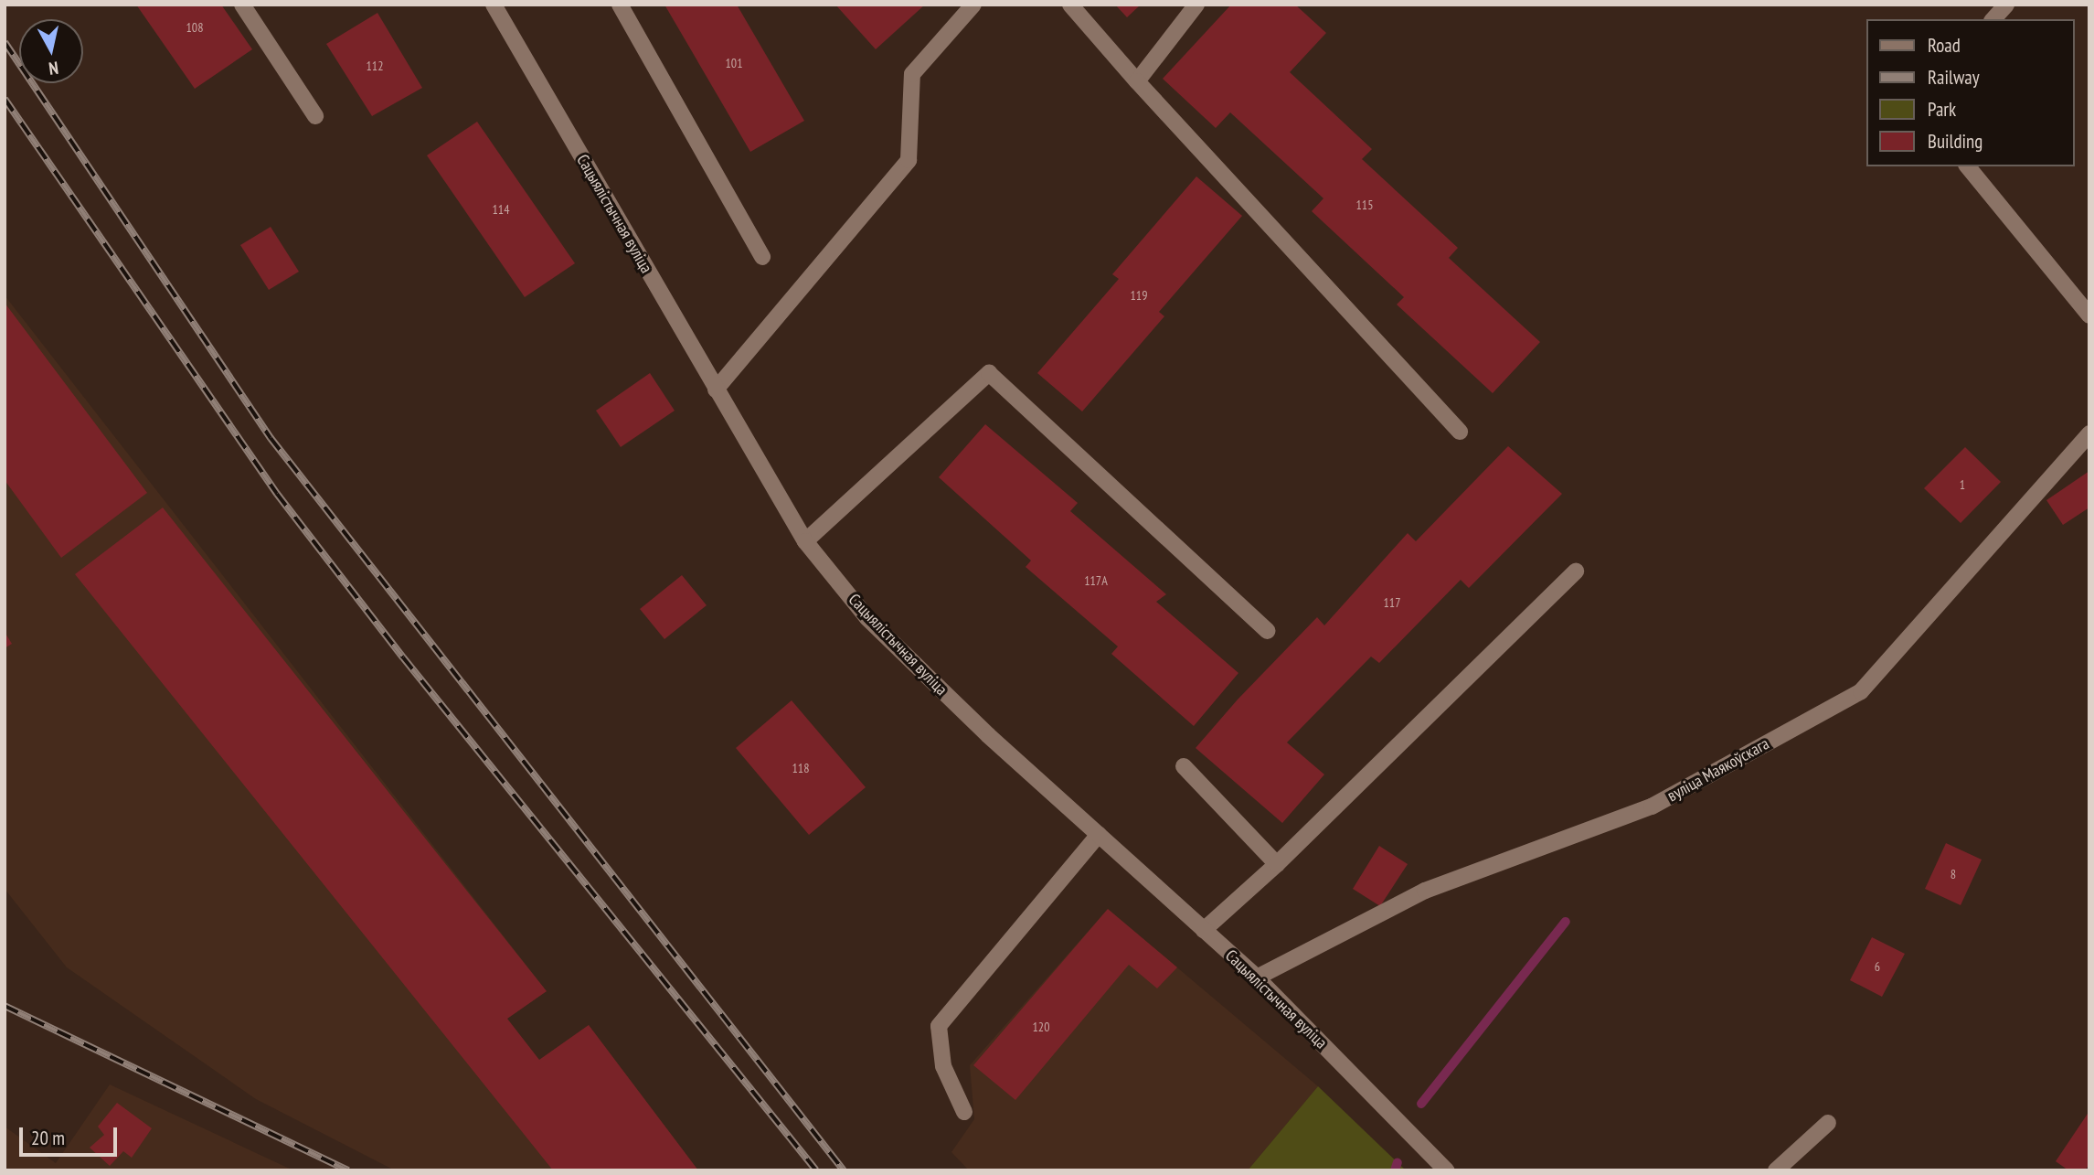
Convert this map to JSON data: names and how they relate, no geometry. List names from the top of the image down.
{
  "streets": {
    "street": ["Сацыялістычная вуліца", "вуліца Маякоўскага"]
  },
  "crossings": [
    ["Сацыялістычная вуліца", "вуліца Маякоўскага"]
  ],
  "house_numbers": [
    "108",
    "101",
    "112",
    "115",
    "114",
    "119",
    "1",
    "117А",
    "117",
    "118",
    "8",
    "6",
    "120"
  ],
  "legend": [
    "Road",
    "Railway",
    "Park",
    "Building"
  ],
  "scale_bar": "20 m",
  "north": "bottom"
}
